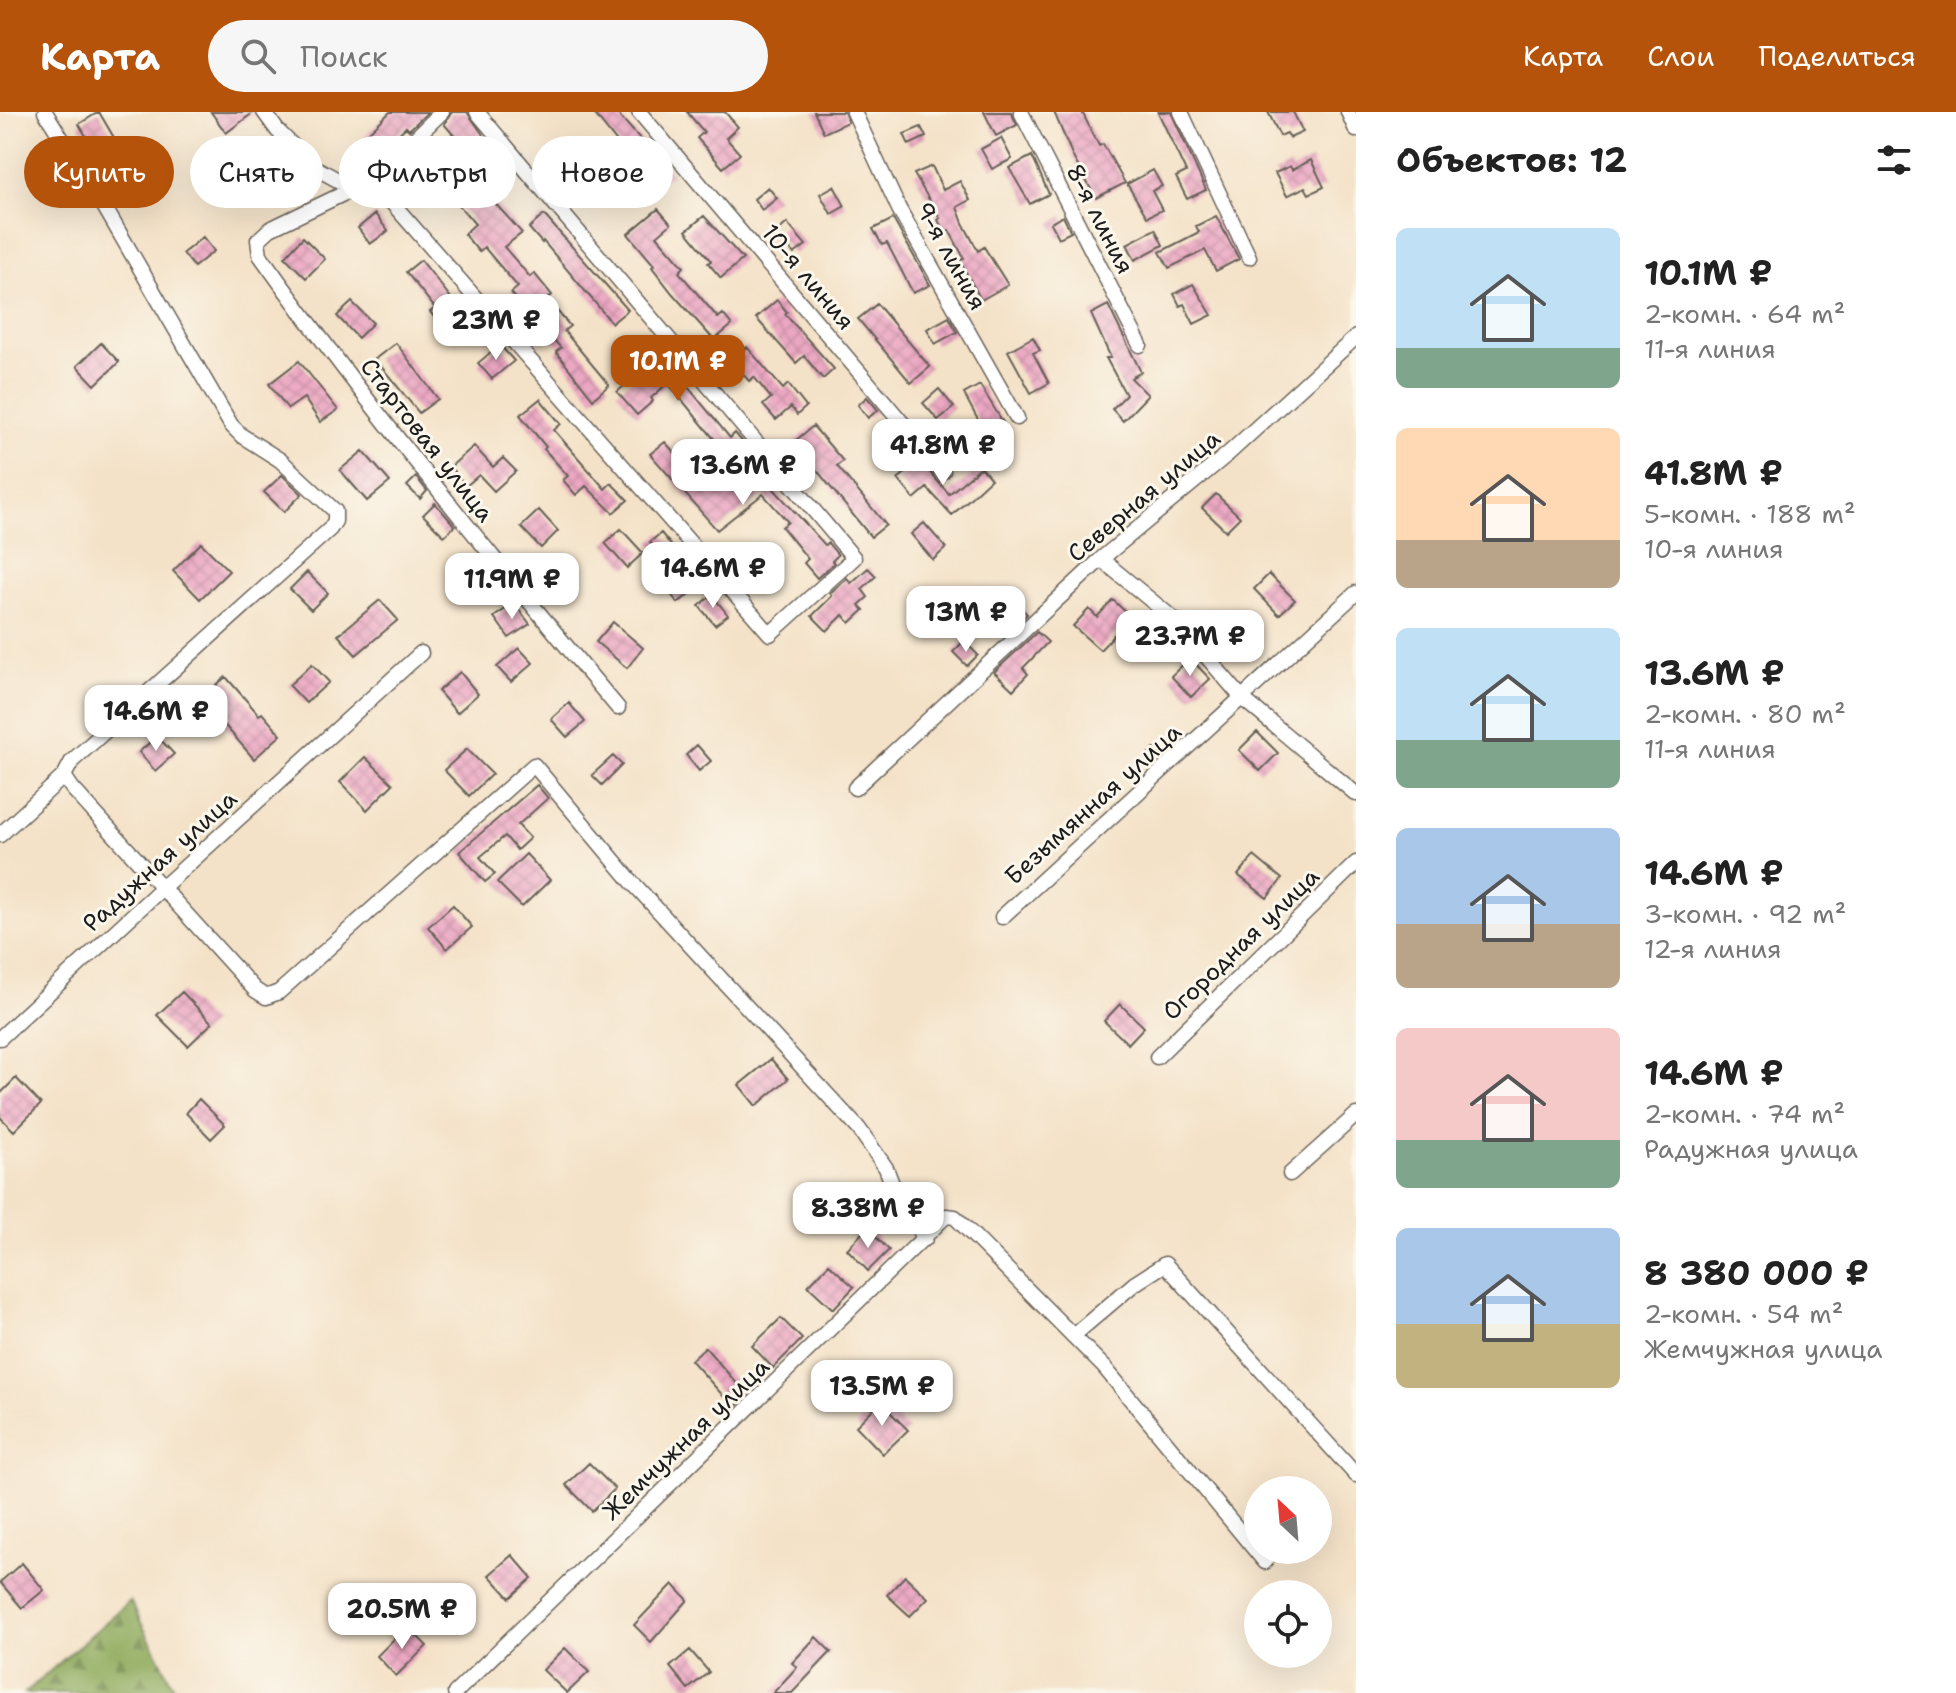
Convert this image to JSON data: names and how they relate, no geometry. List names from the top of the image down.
{
  "streets": {
    "street": [
      "8-я линия",
      "9-я линия",
      "10-я линия",
      "Стартовая улица",
      "Северная улица",
      "Безымянная улица",
      "Радужная улица",
      "Огородная улица",
      "Жемчужная улица"
    ]
  },
  "north": "top left",
  "page": {
    "header": "Карта",
    "search": "Поиск",
    "nav": ["Карта", "Слои", "Поделиться"],
    "heading": "Объектов: 12",
    "chip": [
      "Купить",
      "Снять",
      "Фильтры",
      "Новое"
    ],
    "list": [
      {
        "name": "10.1M ₽",
        "note": "2-комн. · 64 m² · 11-я линия"
      },
      {
        "name": "41.8M ₽",
        "note": "5-комн. · 188 m² · 10-я линия"
      },
      {
        "name": "13.6M ₽",
        "note": "2-комн. · 80 m² · 11-я линия"
      },
      {
        "name": "14.6M ₽",
        "note": "3-комн. · 92 m² · 12-я линия"
      },
      {
        "name": "14.6M ₽",
        "note": "2-комн. · 74 m² · Радужная улица"
      },
      {
        "name": "8 380 000 ₽",
        "note": "2-комн. · 54 m² · Жемчужная улица"
      }
    ],
    "price": [
      "23M ₽",
      "10.1M ₽",
      "41.8M ₽",
      "13.6M ₽",
      "14.6M ₽",
      "11.9M ₽",
      "13M ₽",
      "23.7M ₽",
      "14.6M ₽",
      "8.38M ₽",
      "13.5M ₽",
      "20.5M ₽"
    ]
  }
}
